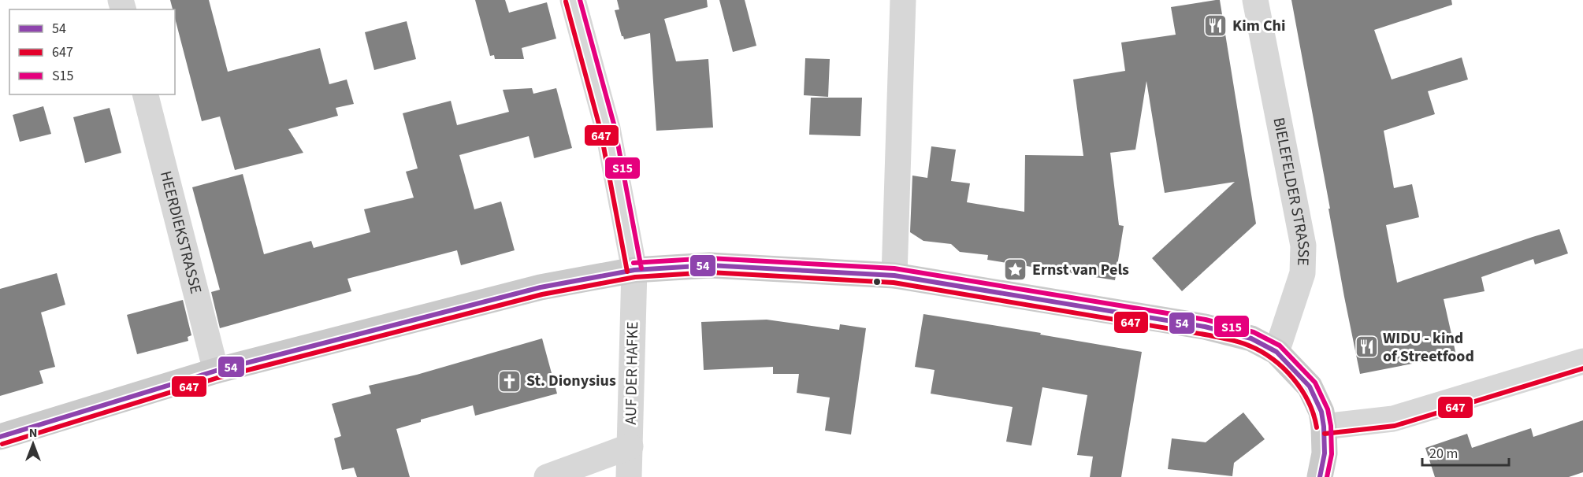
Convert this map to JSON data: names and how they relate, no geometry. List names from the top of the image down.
{
  "streets": {
    "street": ["BIELEFELDER STRASSE", "HEERDIEKSTRASSE", "AUF DER HAFKE"]
  },
  "places": {
    "restaurant": ["Kim Chi", "WIDU - kind of Streetfood"],
    "place": ["Ernst van Pels"],
    "church": ["St. Dionysius"]
  },
  "lines": ["transit line S15", "transit line 647", "transit line 54"],
  "legend": ["54", "647", "S15"],
  "scale_bar": "20 m",
  "north": "top"
}
